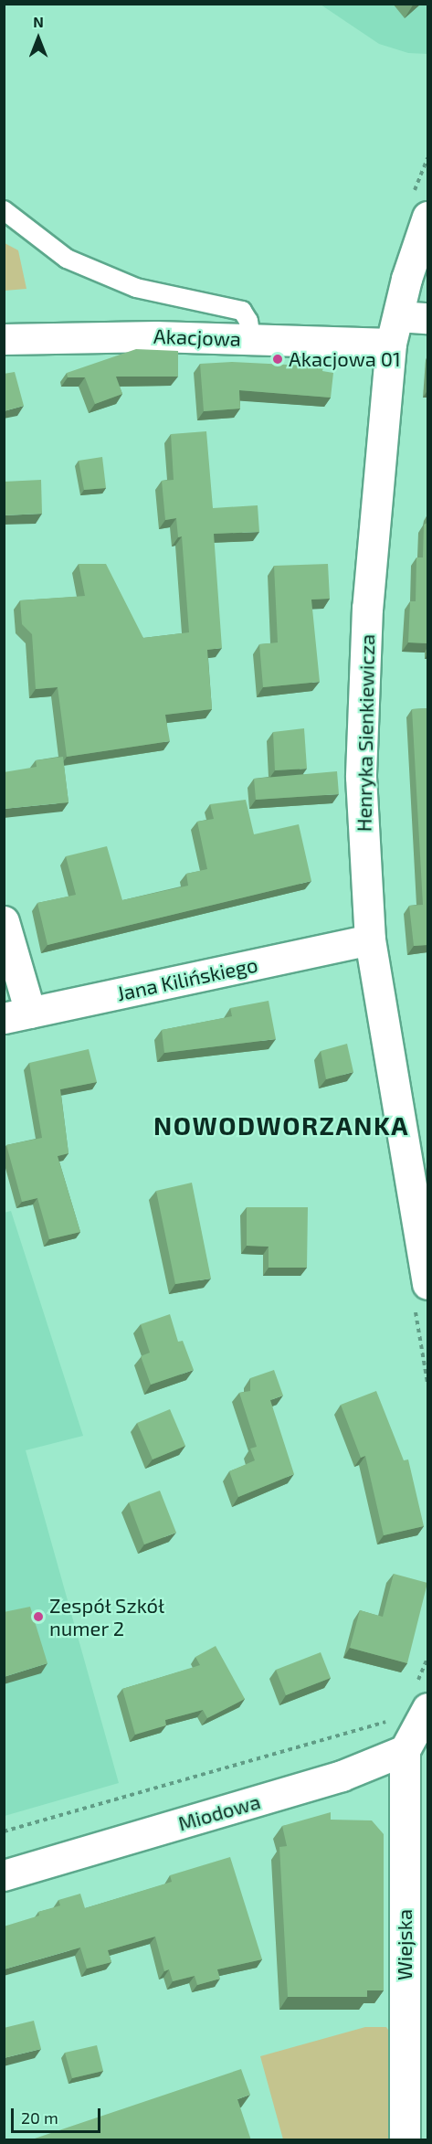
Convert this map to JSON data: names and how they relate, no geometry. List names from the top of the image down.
{
  "streets": {
    "street": [
      "Akacjowa",
      "Henryka Sienkiewicza",
      "Jana Kilińskiego",
      "Miodowa",
      "Wiejska"
    ]
  },
  "crossings": [
    ["Akacjowa", "Henryka Sienkiewicza"],
    ["Henryka Sienkiewicza", "Jana Kilińskiego"],
    ["Miodowa", "Wiejska"]
  ],
  "districts": ["NOWODWORZANKA"],
  "places": ["Akacjowa 01", "Zespół Szkół numer 2"],
  "scale_bar": "20 m",
  "north": "top"
}
